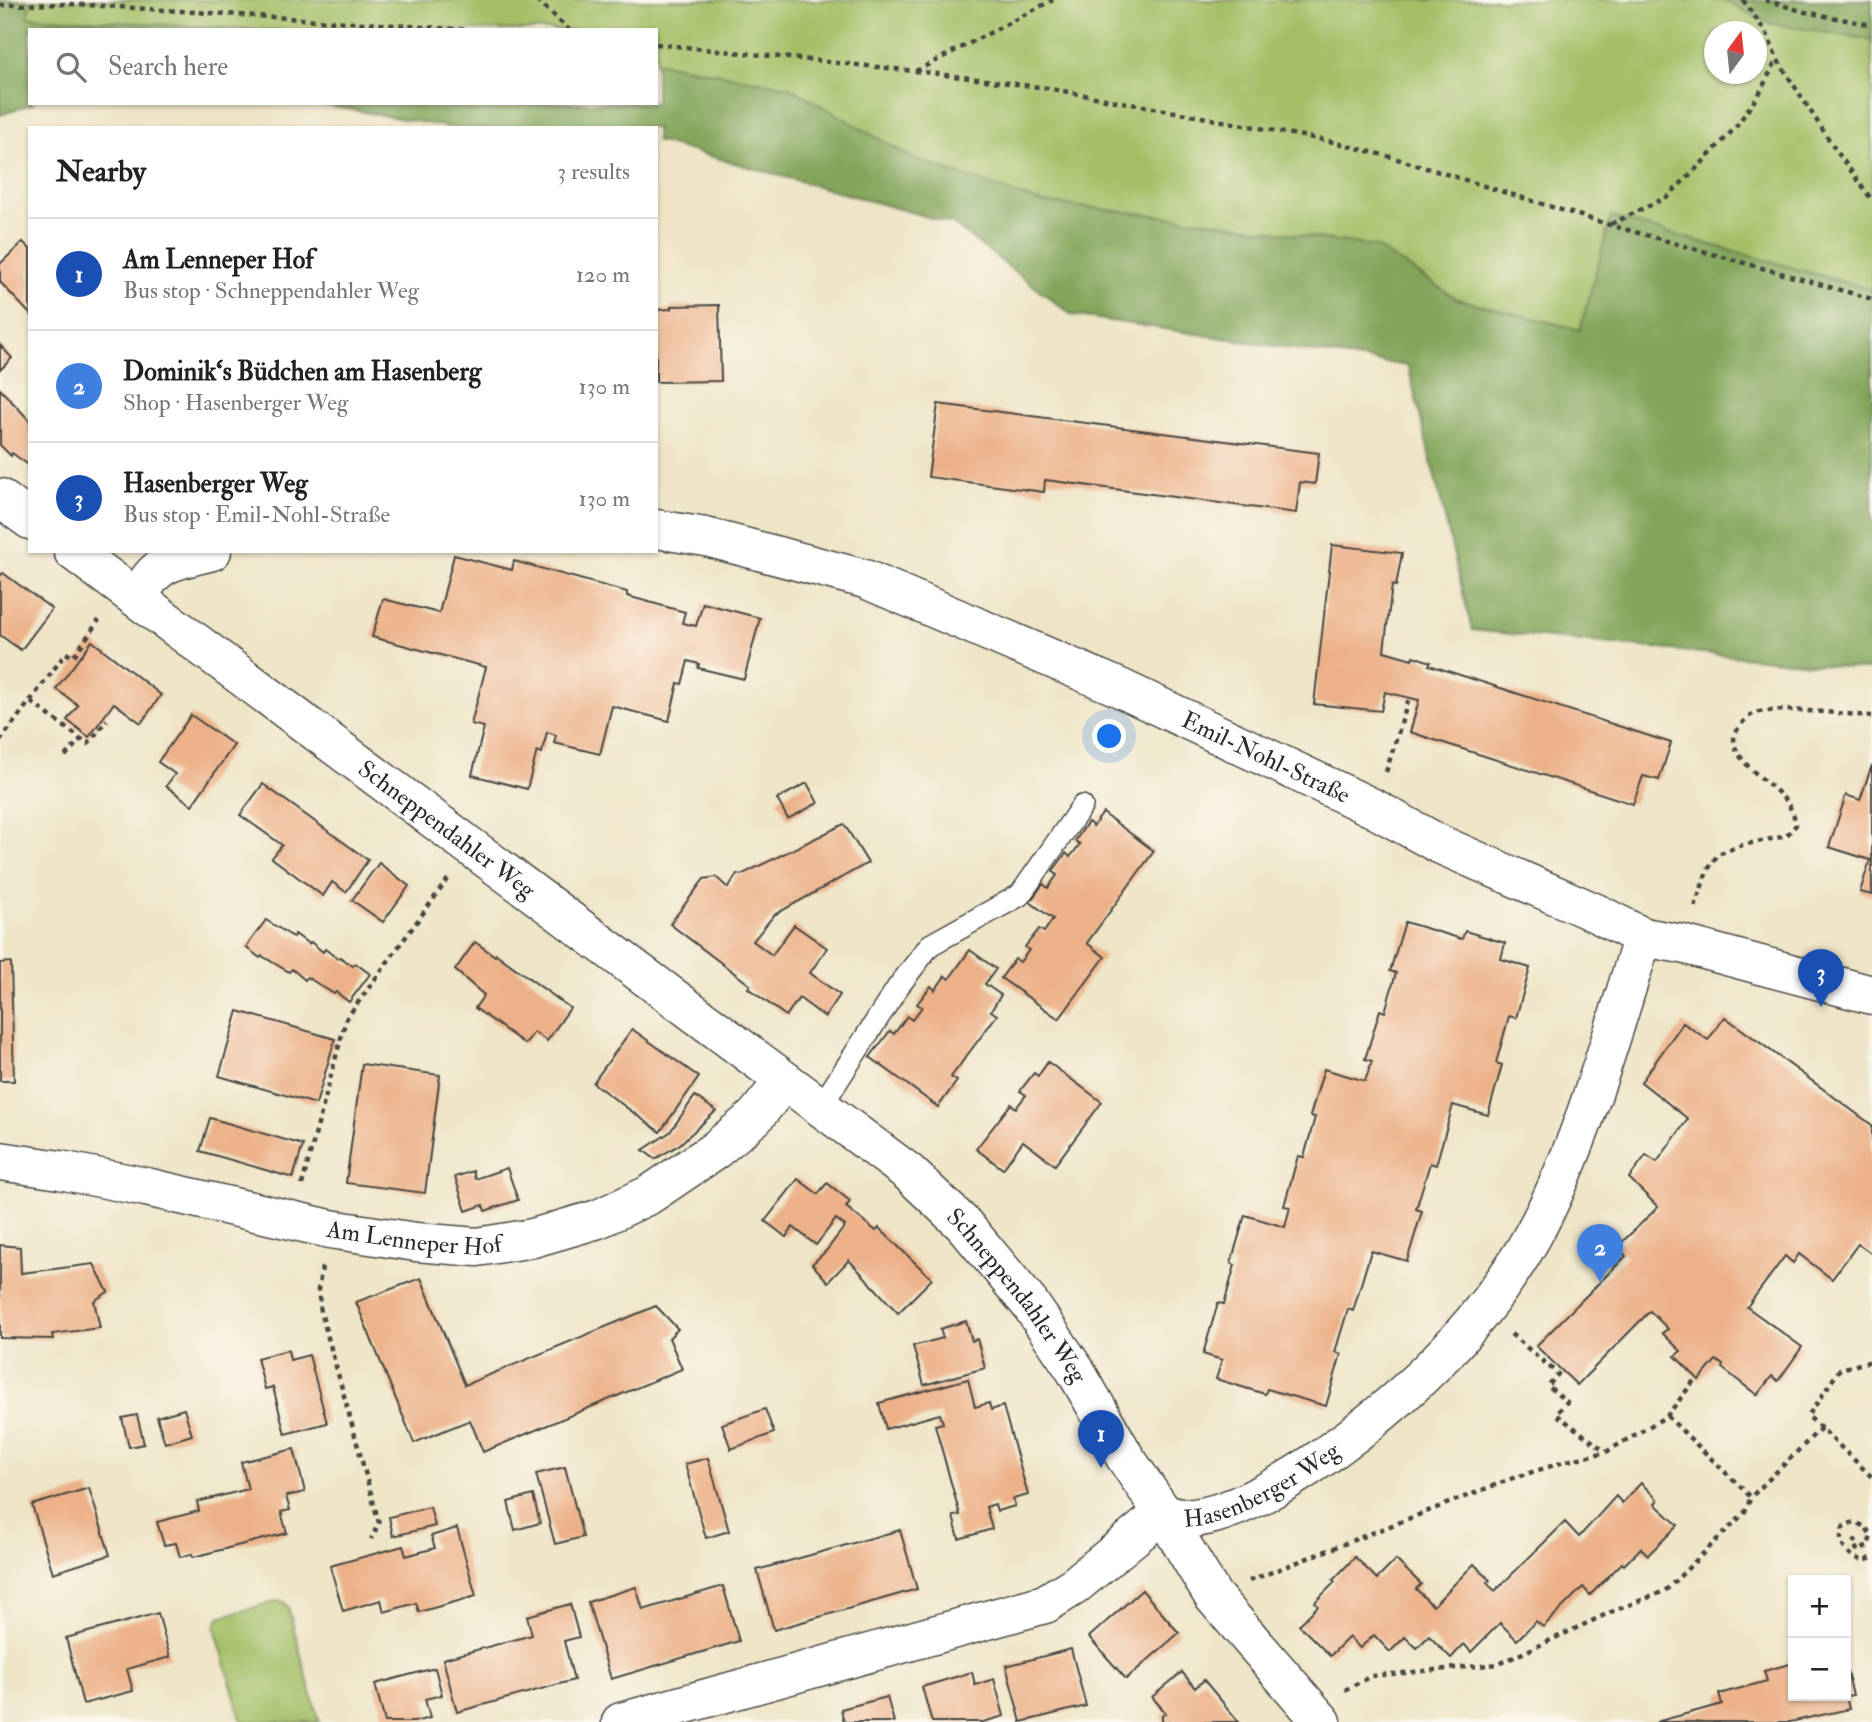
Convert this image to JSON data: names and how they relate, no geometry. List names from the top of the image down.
{
  "streets": {
    "street": [
      "Emil-Nohl-Straße",
      "Schneppendahler Weg",
      "Am Lenneper Hof",
      "Hasenberger Weg"
    ]
  },
  "crossings": [
    ["Emil-Nohl-Straße", "Hasenberger Weg"],
    ["Schneppendahler Weg", "Am Lenneper Hof"],
    ["Schneppendahler Weg", "Hasenberger Weg"]
  ],
  "north": "top",
  "page": {
    "search": "Search here",
    "heading": ["Nearby", "3 results"],
    "list": [
      {
        "mark": "1",
        "name": "Am Lenneper Hof",
        "note": "Bus stop · Schneppendahler Weg",
        "value": "120 m"
      },
      {
        "mark": "2",
        "name": "Dominik‘s Büdchen am Hasenberg",
        "note": "Shop · Hasenberger Weg",
        "value": "130 m"
      },
      {
        "mark": "3",
        "name": "Hasenberger Weg",
        "note": "Bus stop · Emil-Nohl-Straße",
        "value": "130 m"
      }
    ],
    "pins": ["3", "2", "1"],
    "map_buttons": ["+", "−"]
  }
}
